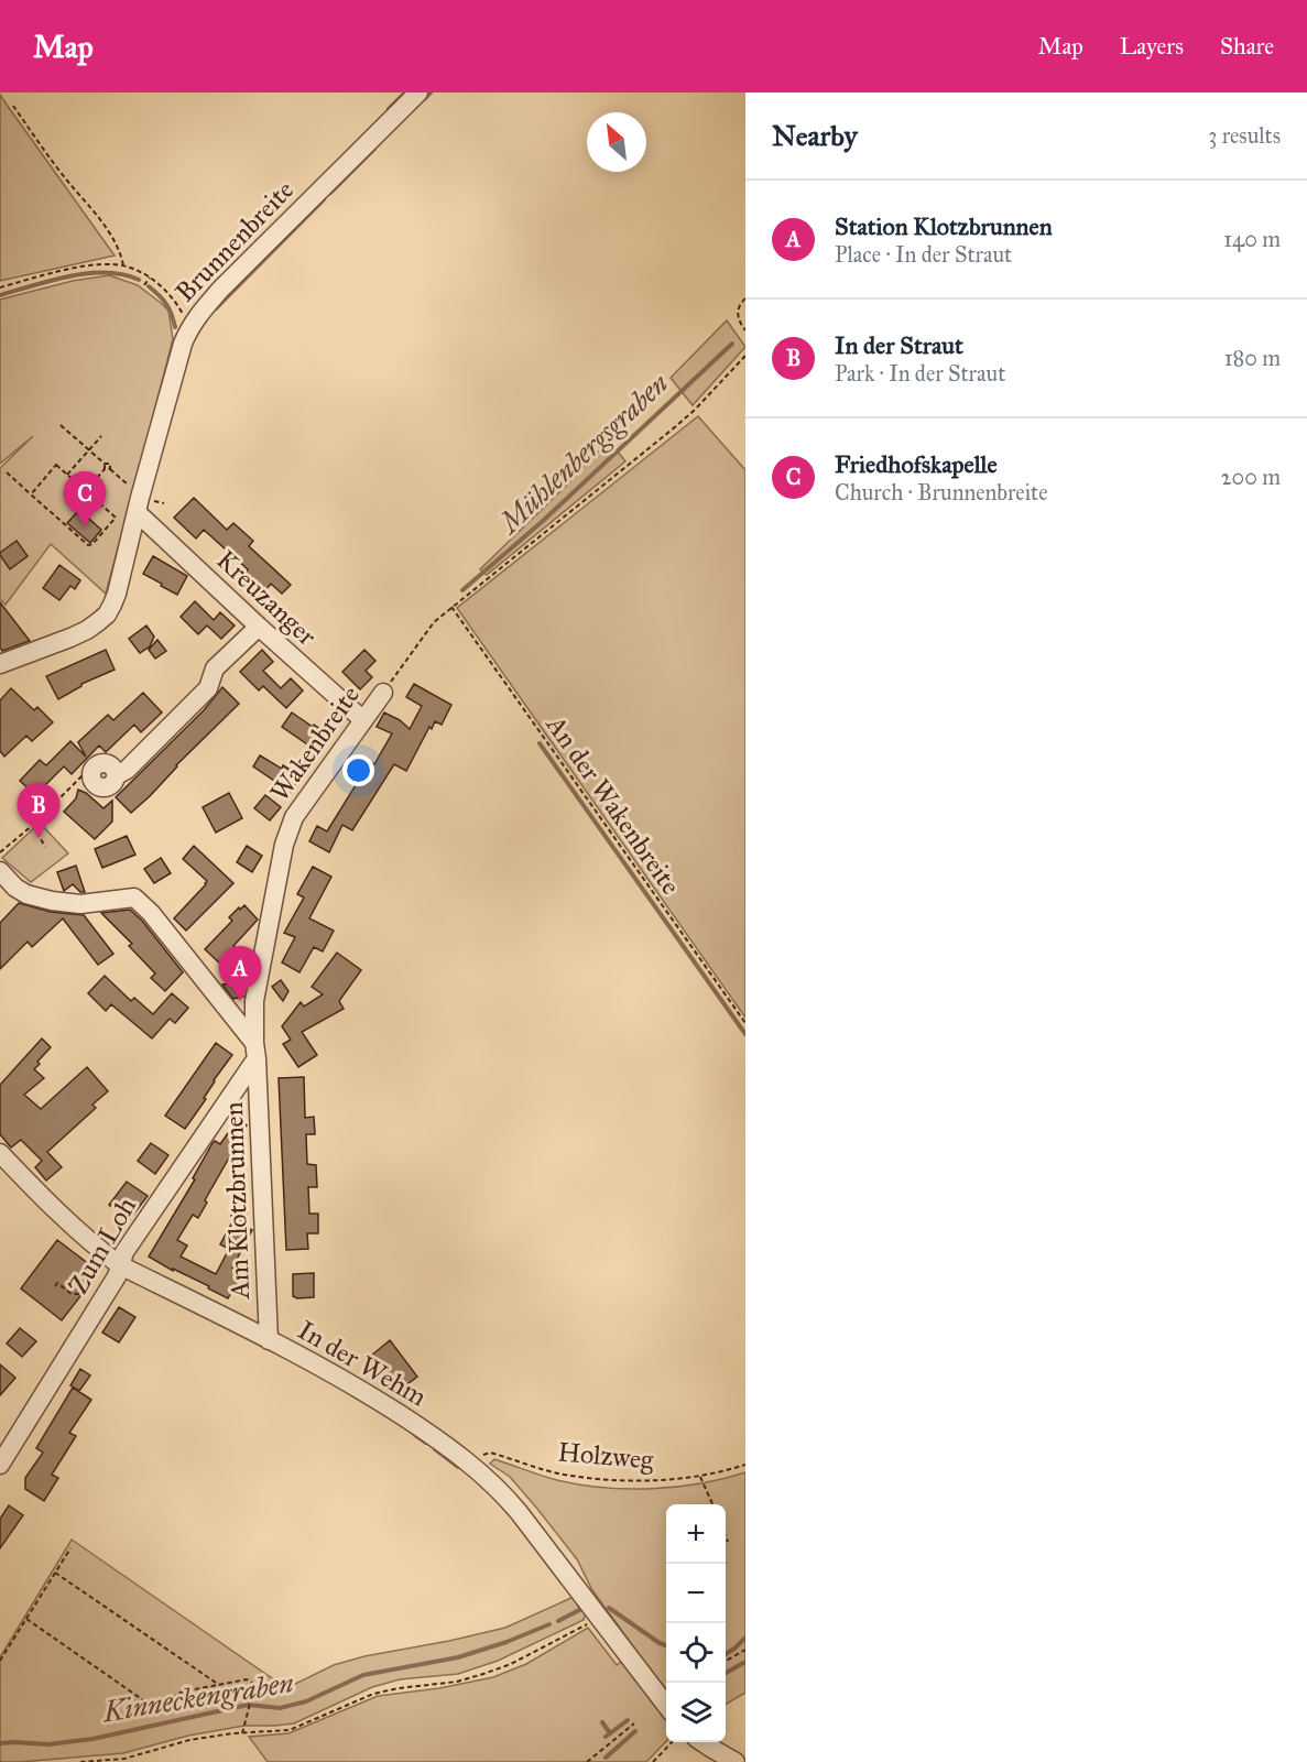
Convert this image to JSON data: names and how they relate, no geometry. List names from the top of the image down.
{
  "streets": {
    "street": [
      "Brunnenbreite",
      "Kreuzanger",
      "Wakenbreite",
      "Am Klotzbrunnen",
      "Zum Loh",
      "In der Wehm"
    ],
    "path": ["An der Wakenbreite", "Holzweg"]
  },
  "crossings": [
    ["Brunnenbreite", "Kreuzanger"],
    ["Kreuzanger", "Wakenbreite"],
    ["Wakenbreite", "Am Klotzbrunnen"],
    ["Wakenbreite", "Zum Loh"],
    ["Am Klotzbrunnen", "Zum Loh"],
    ["Am Klotzbrunnen", "In der Wehm"],
    ["Zum Loh", "In der Wehm"],
    ["In der Wehm", "Holzweg"]
  ],
  "water": ["Mühlenbergsgraben", "Kinneckengraben"],
  "north": "top left",
  "page": {
    "header": "Map",
    "nav": ["Map", "Layers", "Share"],
    "heading": ["Nearby", "3 results"],
    "list": [
      {
        "mark": "A",
        "name": "Station Klotzbrunnen",
        "note": "Place · In der Straut",
        "value": "140 m"
      },
      {
        "mark": "B",
        "name": "In der Straut",
        "note": "Park · In der Straut",
        "value": "180 m"
      },
      {
        "mark": "C",
        "name": "Friedhofskapelle",
        "note": "Church · Brunnenbreite",
        "value": "200 m"
      }
    ],
    "pins": ["C", "B", "A"],
    "map_buttons": ["+", "−"]
  }
}
